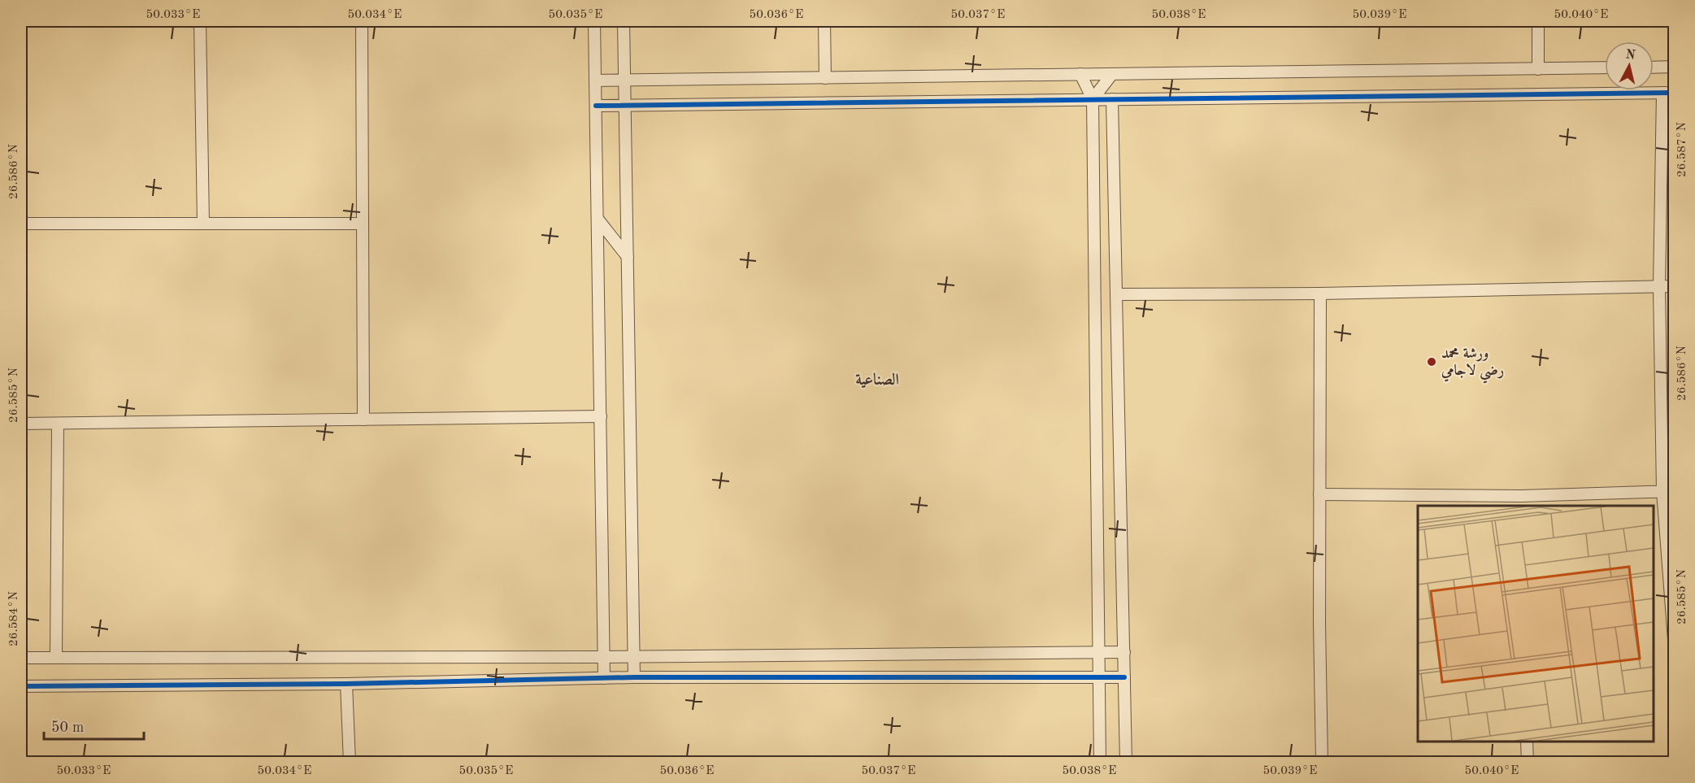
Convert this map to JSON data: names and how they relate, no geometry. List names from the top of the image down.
{
  "districts": ["الصناعية"],
  "places": ["ورشة محمد رضي لاجامي"],
  "scale_bar": "50 m",
  "north": "top",
  "coordinates": [
    "50.033°E",
    "50.034°E",
    "50.035°E",
    "50.036°E",
    "50.037°E",
    "50.038°E",
    "50.039°E",
    "50.040°E",
    "26.587°N",
    "26.586°N",
    "26.585°N",
    "26.584°N"
  ]
}
